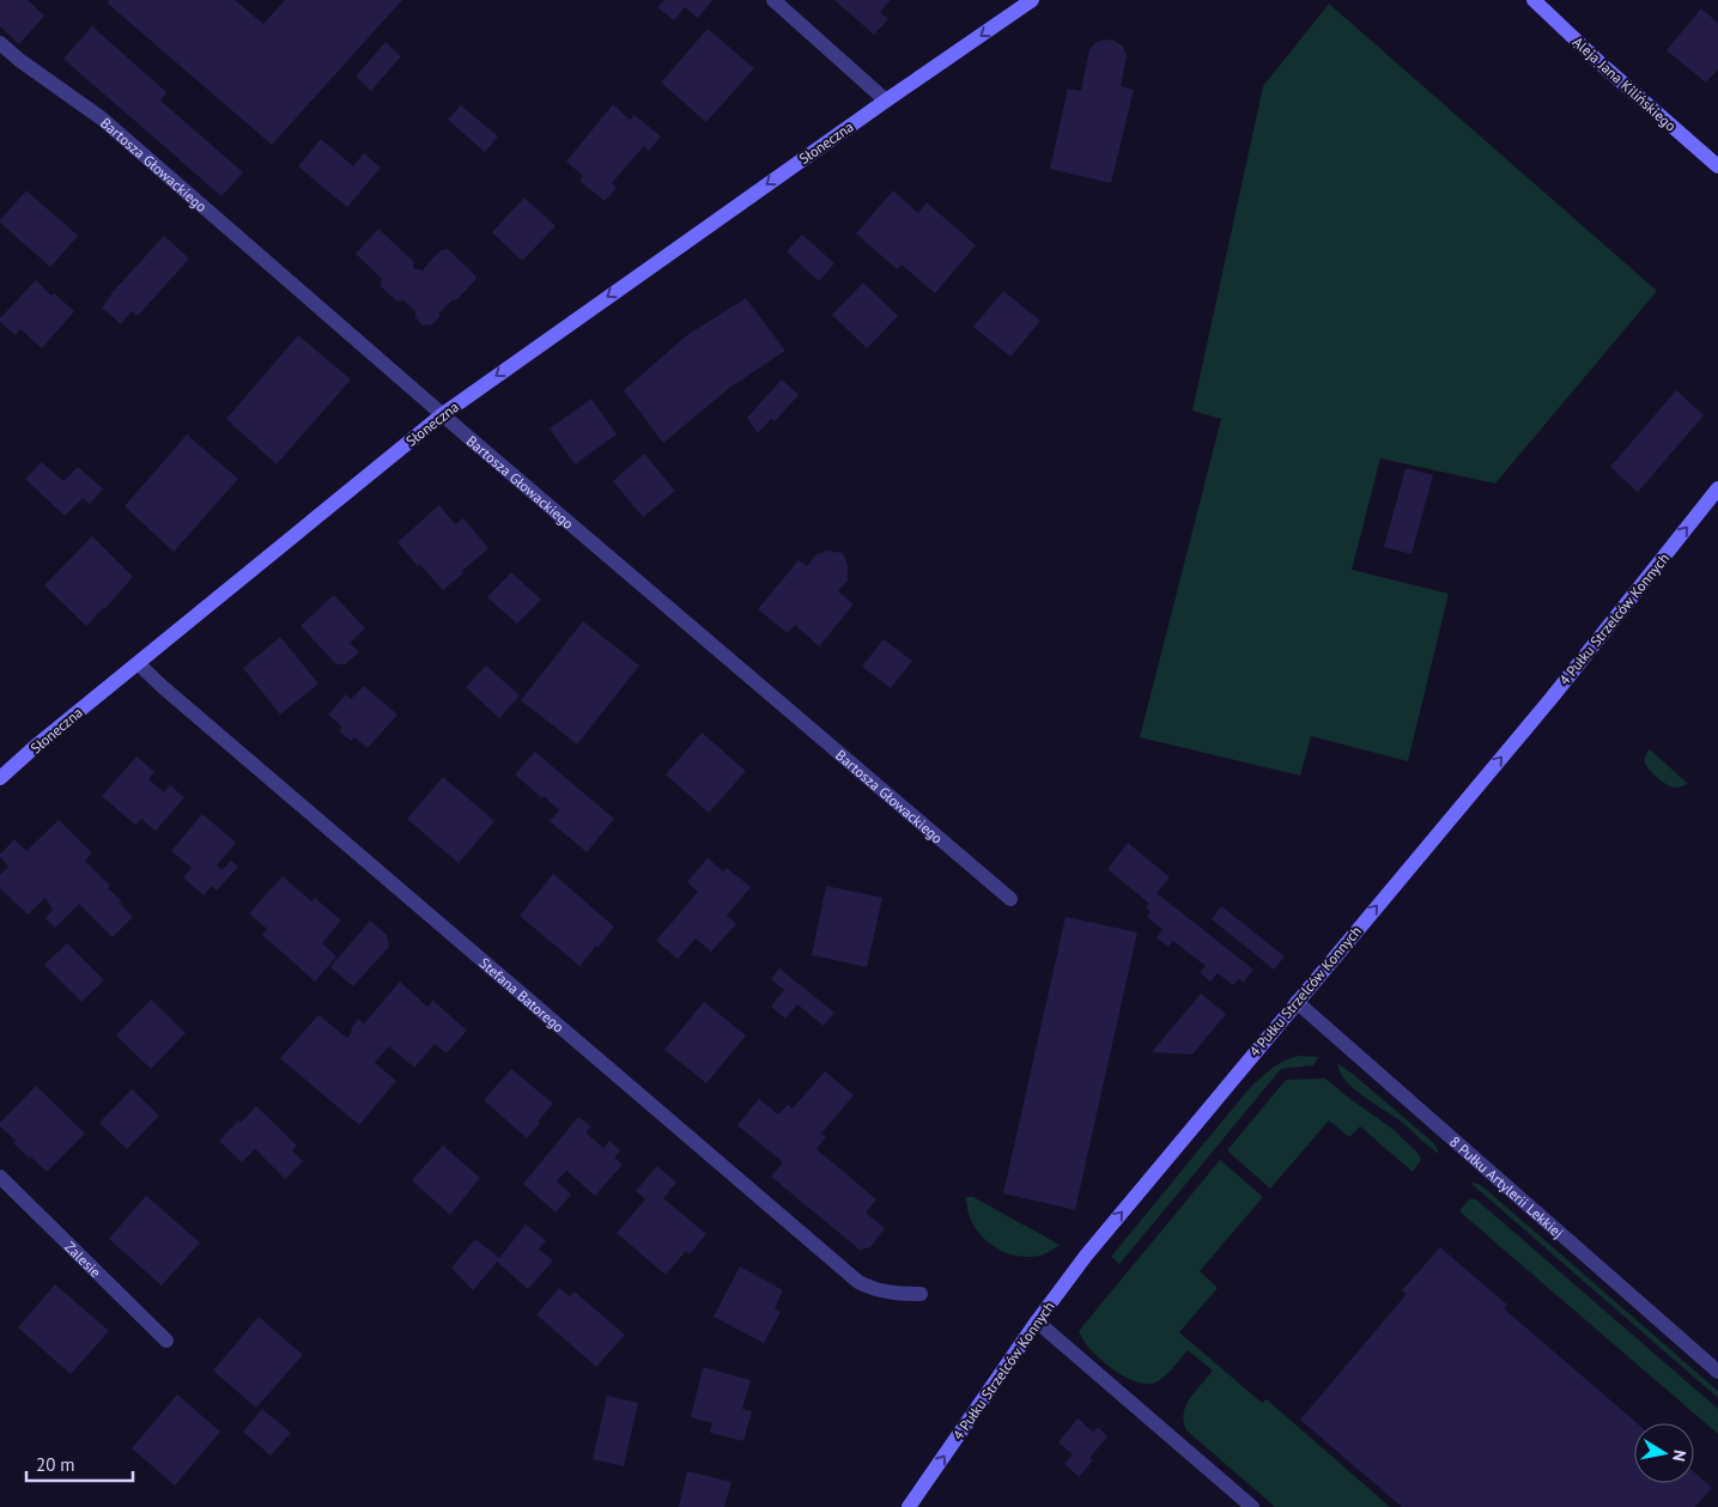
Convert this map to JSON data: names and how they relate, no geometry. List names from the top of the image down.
{
  "streets": {
    "street": [
      "Aleja Jana Kilińskiego",
      "Słoneczna",
      "Bartosza Głowackiego",
      "4 Pułku Strzelców Konnych",
      "Stefana Batorego",
      "8 Pułku Artylerii Lekkiej",
      "Zalesie"
    ]
  },
  "crossings": [
    ["Słoneczna", "Bartosza Głowackiego"],
    ["Słoneczna", "Stefana Batorego"],
    ["4 Pułku Strzelców Konnych", "8 Pułku Artylerii Lekkiej"]
  ],
  "one_way": ["Słoneczna", "4 Pułku Strzelców Konnych"],
  "scale_bar": "20 m",
  "north": "right"
}
